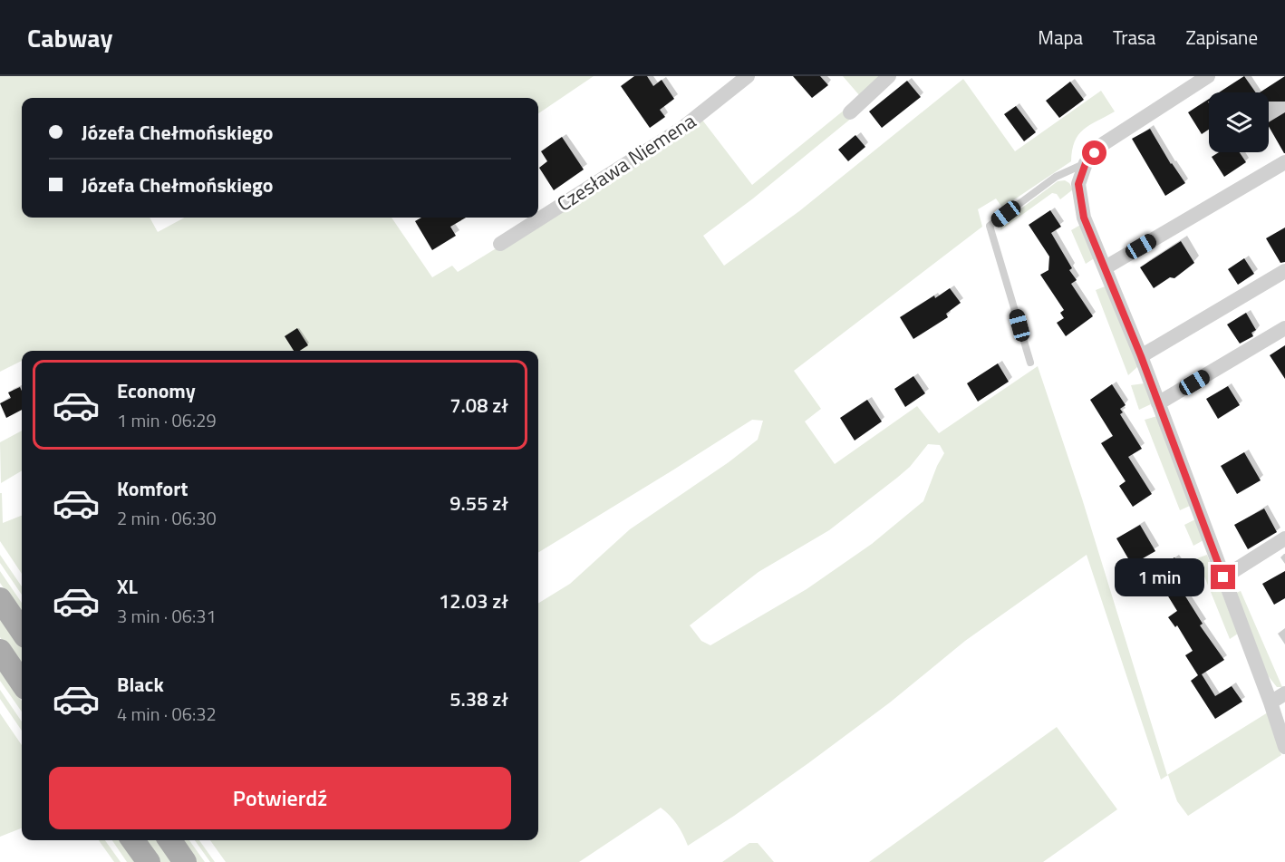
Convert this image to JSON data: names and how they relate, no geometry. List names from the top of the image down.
{
  "streets": {
    "street": ["Czesława Niemena"]
  },
  "page": {
    "header": "Cabway",
    "nav": ["Mapa", "Trasa", "Zapisane"],
    "banner": ["Józefa Chełmońskiego", "Józefa Chełmońskiego"],
    "list": [
      {
        "name": "Economy",
        "note": "1 min · 06:29",
        "value": "7.08 zł"
      },
      {
        "name": "Komfort",
        "note": "2 min · 06:30",
        "value": "9.55 zł"
      },
      {
        "name": "XL",
        "note": "3 min · 06:31",
        "value": "12.03 zł"
      },
      {
        "name": "Black",
        "note": "4 min · 06:32",
        "value": "5.38 zł"
      }
    ],
    "bubble": "1 min",
    "buttons": "Potwierdź"
  }
}
